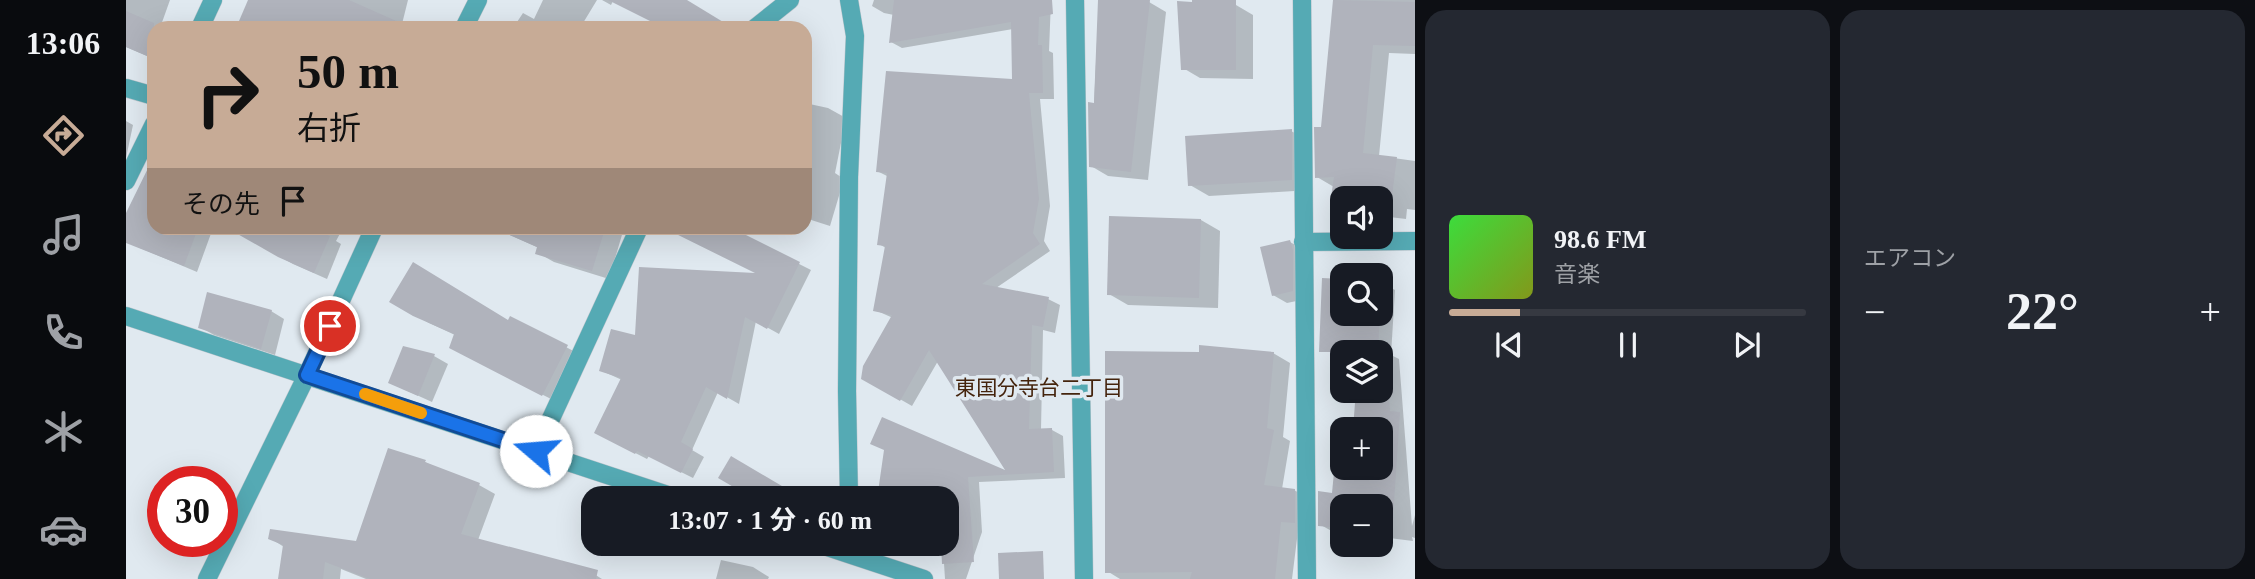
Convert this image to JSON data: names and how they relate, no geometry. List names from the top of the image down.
{
  "districts": ["東国分寺台二丁目"],
  "page": {
    "tabs": "13:06",
    "tile": "エアコン",
    "turn": ["50 m", "右折"],
    "then": "その先",
    "map_buttons": ["+", "−"],
    "song": ["98.6 FM", "音楽"],
    "heat": ["−", "22°", "+"],
    "limit": "30",
    "trip": "13:07 · 1 分 · 60 m"
  }
}
